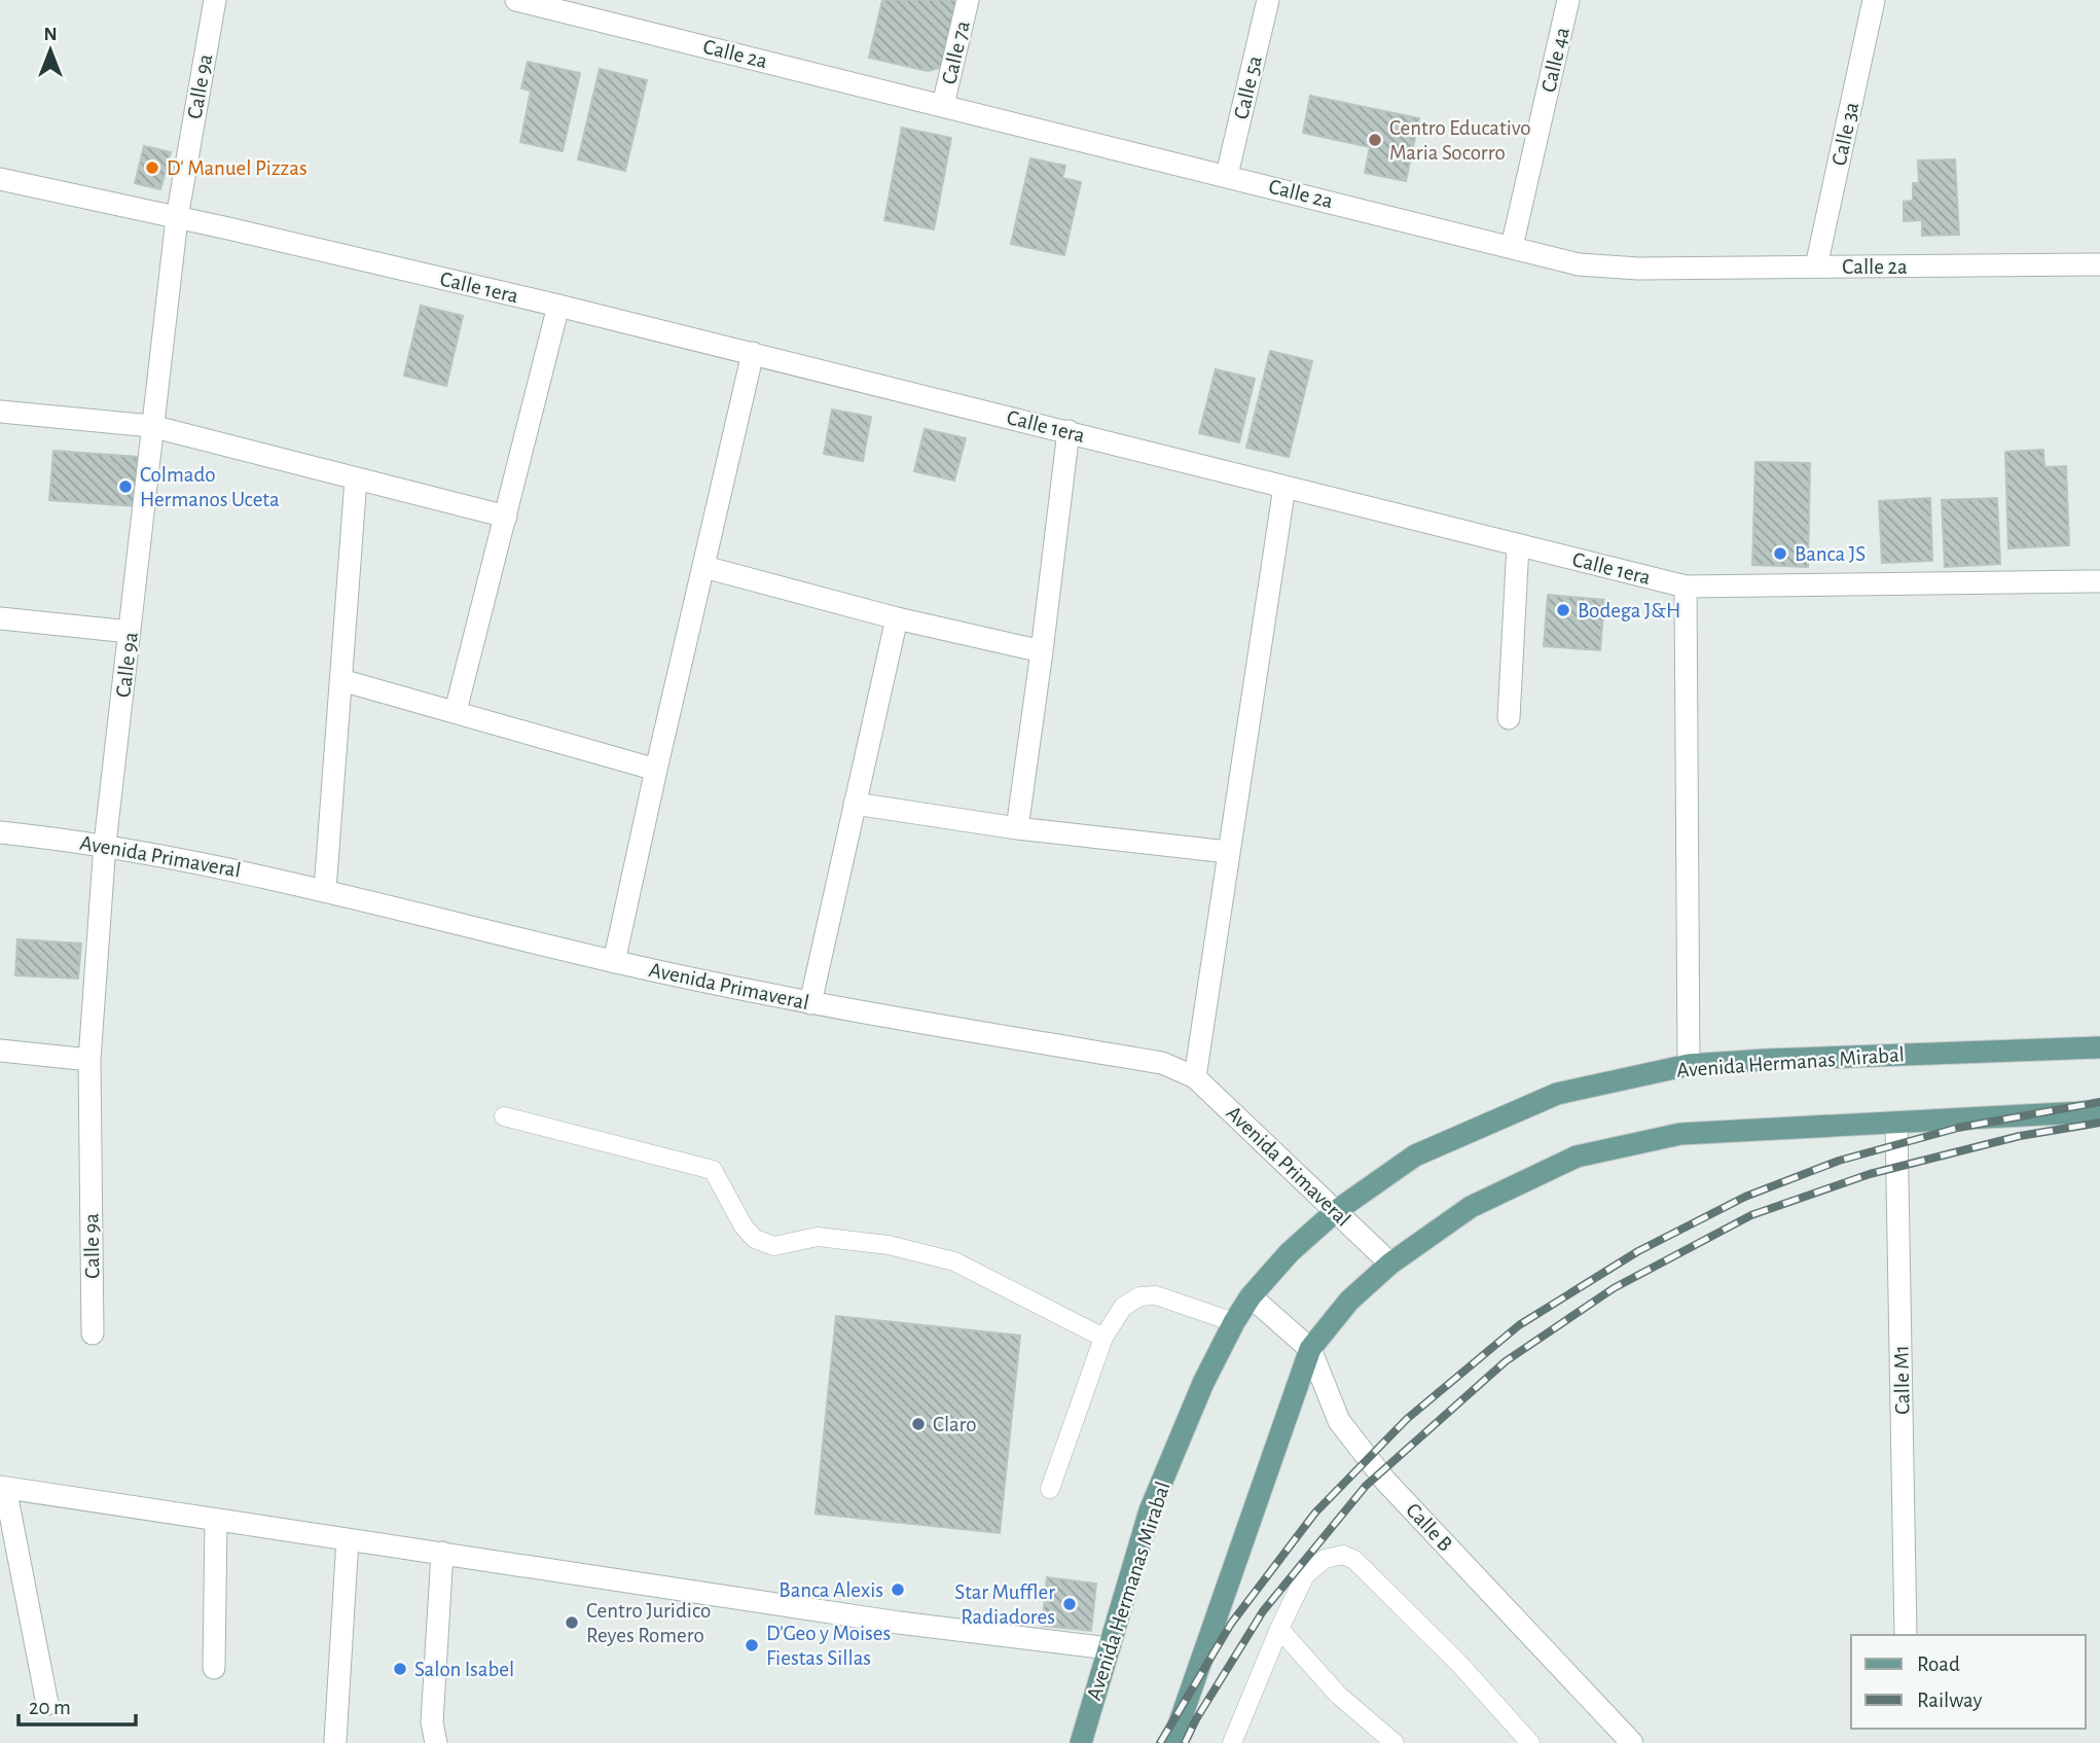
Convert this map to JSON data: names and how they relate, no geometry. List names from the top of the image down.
{
  "streets": {
    "main road": ["Avenida Hermanas Mirabal"],
    "street": [
      "Calle 7a",
      "Calle 2a",
      "Calle 4a",
      "Calle 9a",
      "Calle 5a",
      "Calle 3a",
      "Calle 1era",
      "Avenida Primaveral",
      "Calle M1",
      "Calle B"
    ]
  },
  "crossings": [
    ["Calle 7a", "Calle 2a"],
    ["Calle 2a", "Calle 4a"],
    ["Calle 2a", "Calle 5a"],
    ["Calle 2a", "Calle 3a"],
    ["Calle 9a", "Calle 1era"],
    ["Calle 9a", "Avenida Primaveral"],
    ["Avenida Primaveral", "Avenida Hermanas Mirabal"],
    ["Avenida Hermanas Mirabal", "Calle B"]
  ],
  "places": [
    "Centro Educativo Maria Socorro",
    "D' Manuel Pizzas",
    "Colmado Hermanos Uceta",
    "Banca JS",
    "Bodega J&H",
    "Claro",
    "Banca Alexis",
    "Star Muffler Radiadores",
    "Centro Juridico Reyes Romero",
    "D'Geo y Moises Fiestas Sillas",
    "Salon Isabel"
  ],
  "legend": ["Road", "Railway"],
  "scale_bar": "20 m",
  "north": "top"
}
